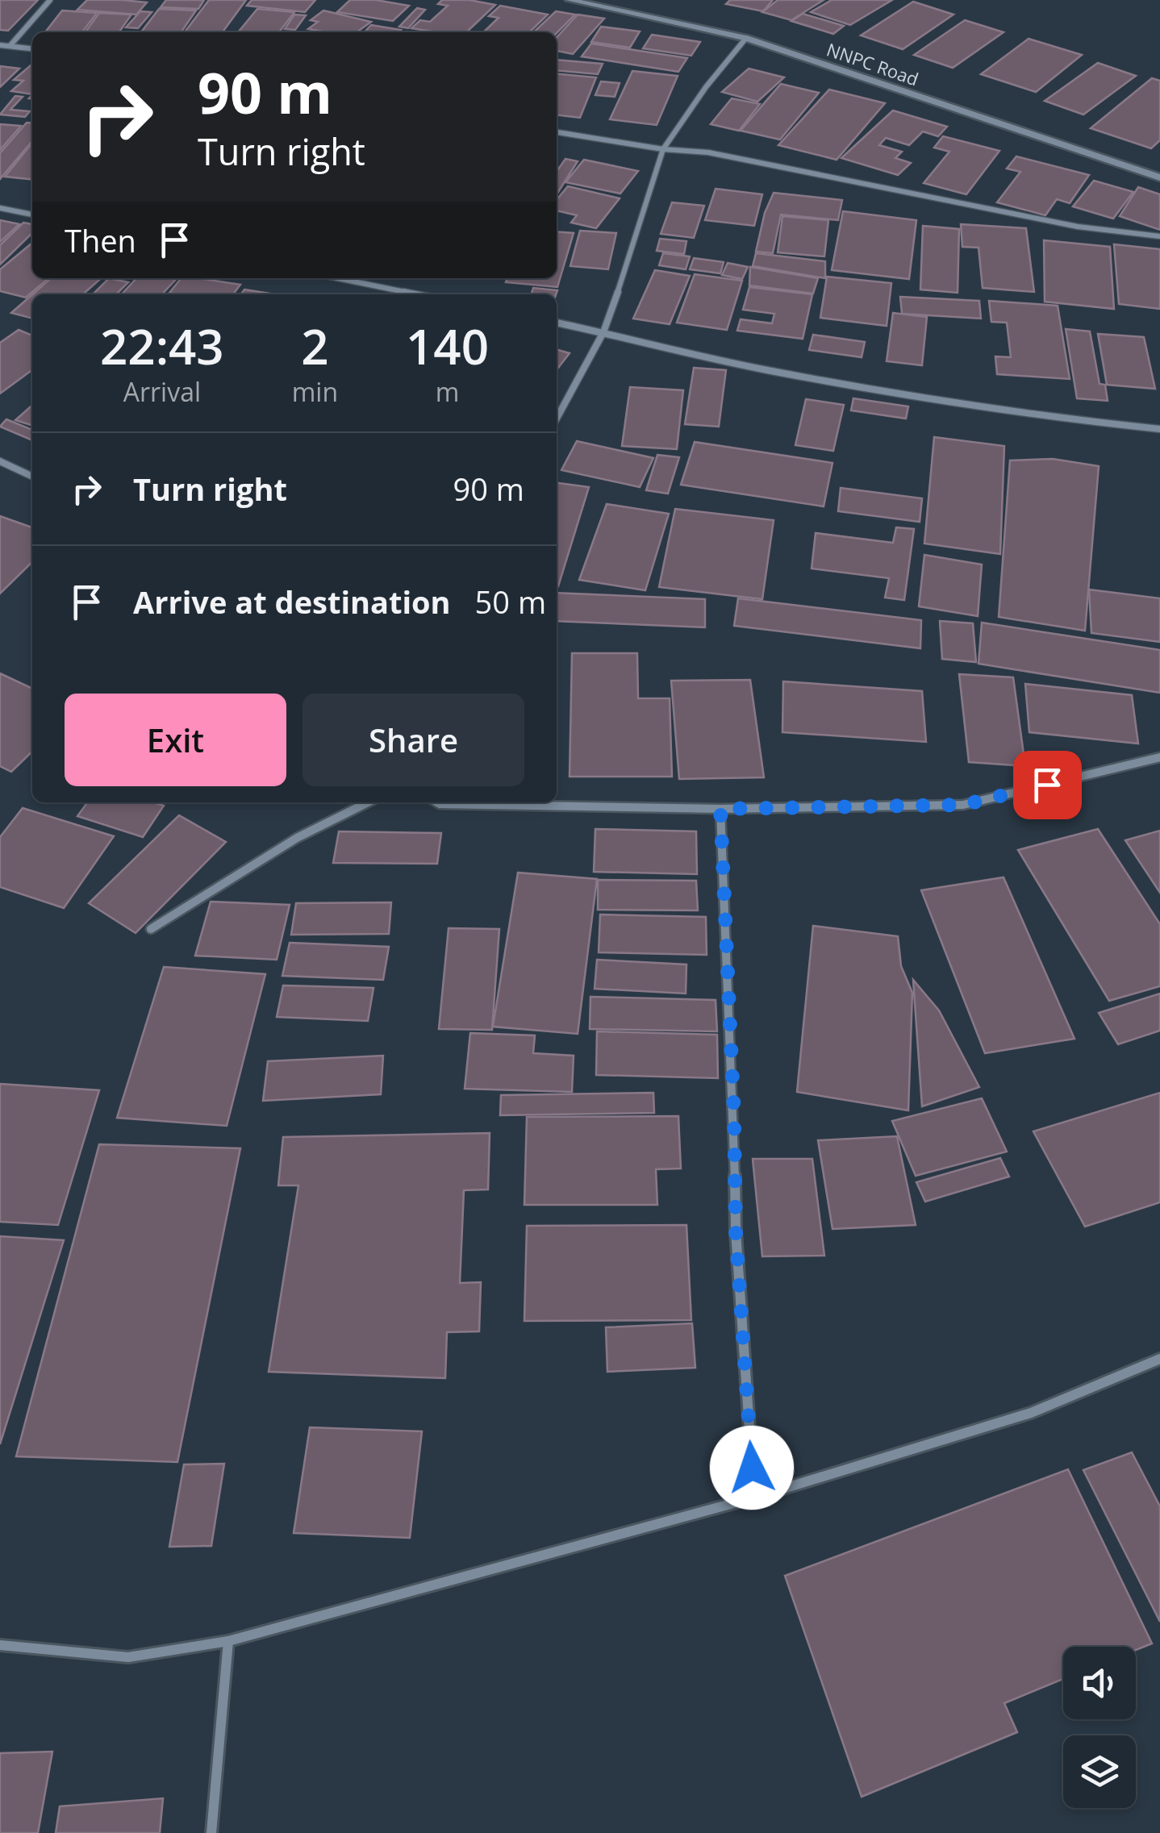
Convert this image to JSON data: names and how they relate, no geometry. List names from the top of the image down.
{
  "streets": {
    "street": ["NNPC Road"]
  },
  "page": {
    "turn": ["90 m", "Turn right"],
    "then": "Then",
    "eta": [
      "22:43",
      "Arrival",
      "2",
      "min",
      "140",
      "m"
    ],
    "list": [
      {
        "name": "Turn right",
        "value": "90 m"
      },
      {
        "name": "Arrive at destination",
        "value": "50 m"
      }
    ],
    "buttons": ["Exit", "Share"]
  }
}
